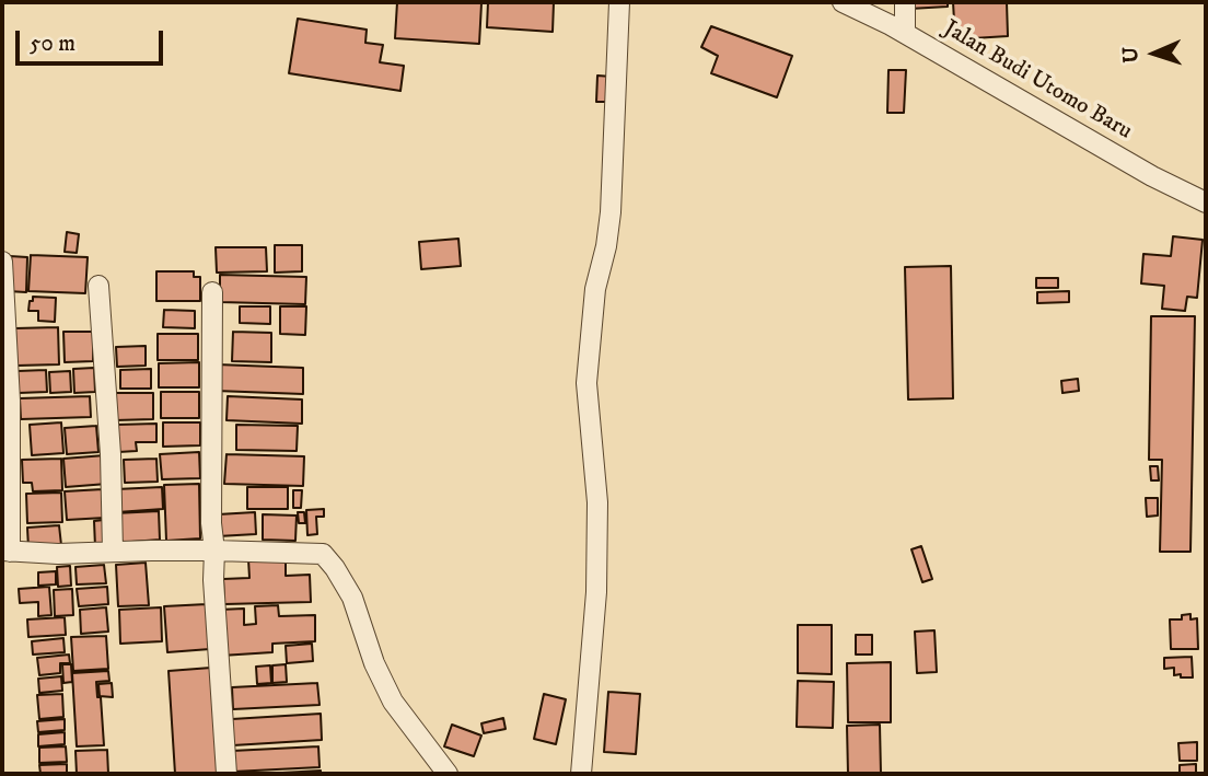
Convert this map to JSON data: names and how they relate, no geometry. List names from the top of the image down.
{
  "streets": {
    "street": ["Jalan Budi Utomo Baru"]
  },
  "scale_bar": "50 m",
  "north": "left"
}
